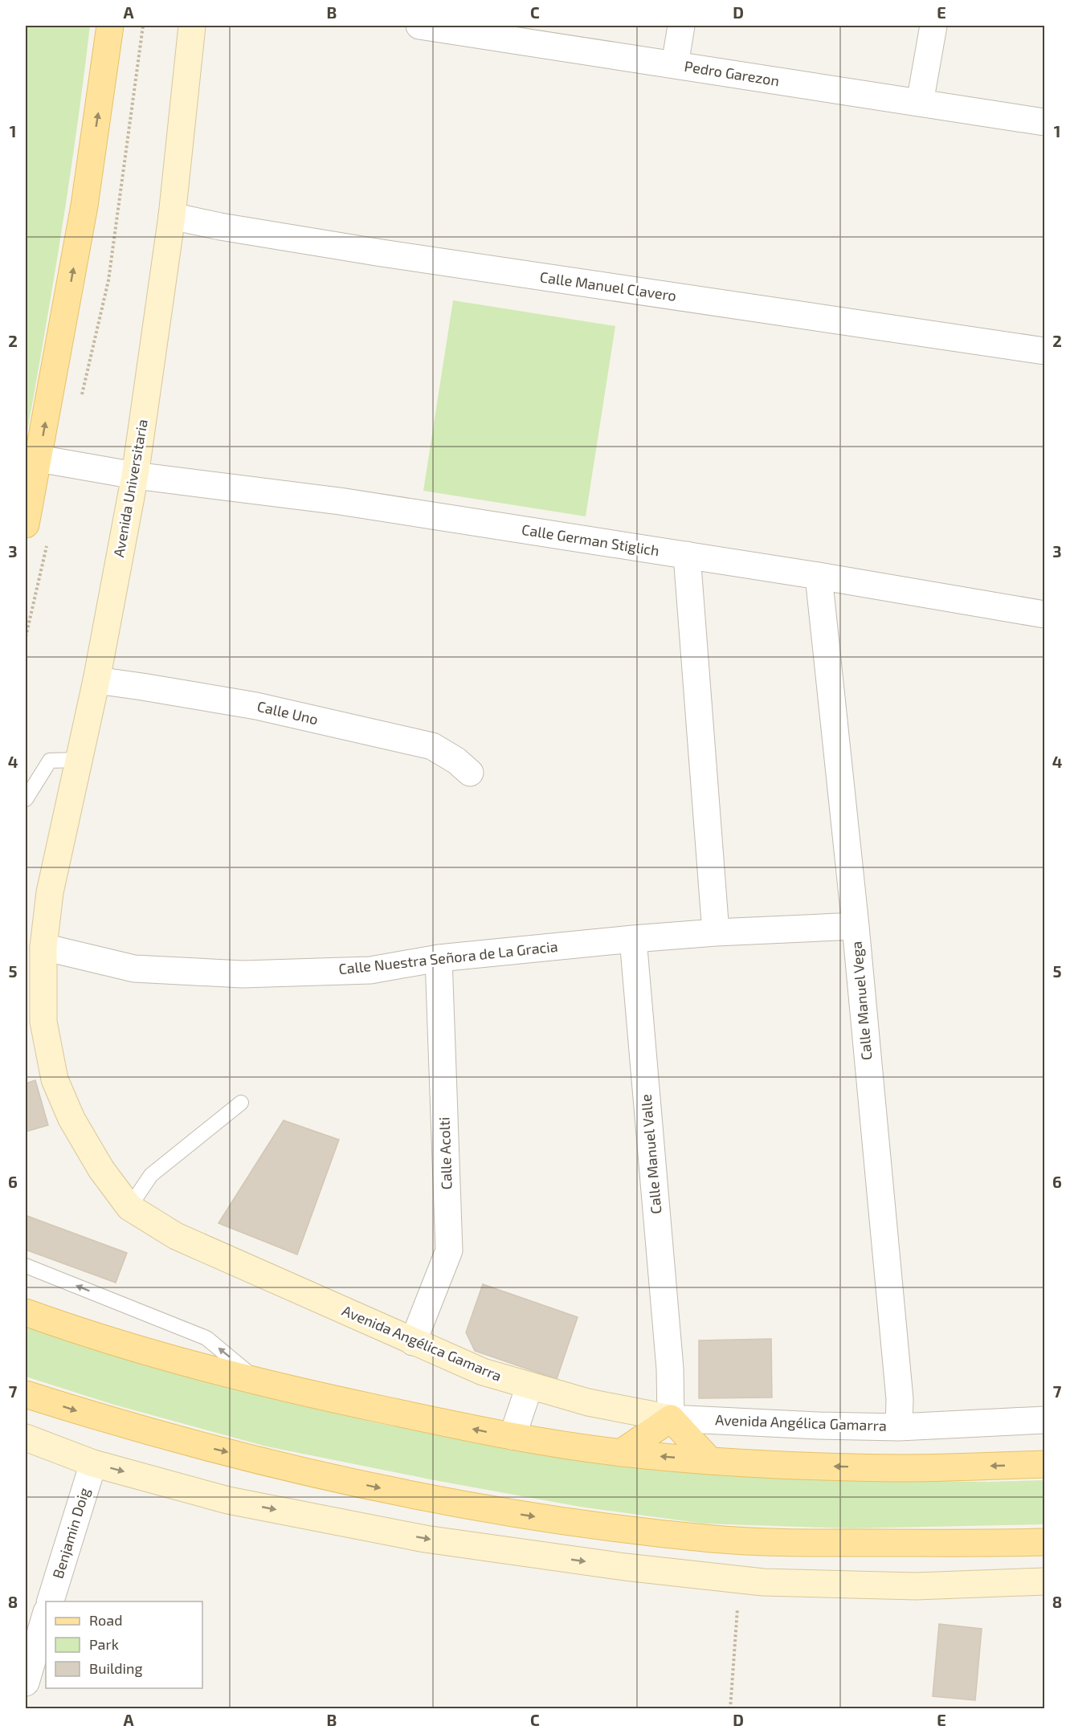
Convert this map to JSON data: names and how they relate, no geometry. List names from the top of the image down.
{
  "streets": {
    "street": [
      "Pedro Garezon",
      "Calle Manuel Clavero",
      "Avenida Universitaria",
      "Calle German Stiglich",
      "Calle Uno",
      "Calle Nuestra Señora de La Gracia",
      "Calle Manuel Vega",
      "Calle Acolti",
      "Calle Manuel Valle",
      "Avenida Angélica Gamarra",
      "Benjamin Doig"
    ]
  },
  "crossings": [
    ["Calle Manuel Clavero", "Avenida Universitaria"],
    ["Avenida Universitaria", "Calle German Stiglich"],
    ["Avenida Universitaria", "Calle Uno"],
    ["Avenida Universitaria", "Calle Nuestra Señora de La Gracia"],
    ["Avenida Universitaria", "Avenida Angélica Gamarra"],
    ["Calle German Stiglich", "Calle Manuel Vega"],
    ["Calle Nuestra Señora de La Gracia", "Calle Manuel Vega"],
    ["Calle Nuestra Señora de La Gracia", "Calle Acolti"],
    ["Calle Nuestra Señora de La Gracia", "Calle Manuel Valle"],
    ["Calle Nuestra Señora de La Gracia", "Avenida Angélica Gamarra"],
    ["Calle Manuel Vega", "Avenida Angélica Gamarra"],
    ["Calle Acolti", "Avenida Angélica Gamarra"],
    ["Calle Manuel Valle", "Avenida Angélica Gamarra"]
  ],
  "legend": ["Road", "Park", "Building"],
  "grid": {
    "columns": [
      "A",
      "B",
      "C",
      "D",
      "E"
    ],
    "rows": [
      "1",
      "2",
      "3",
      "4",
      "5",
      "6",
      "7",
      "8"
    ]
  }
}
